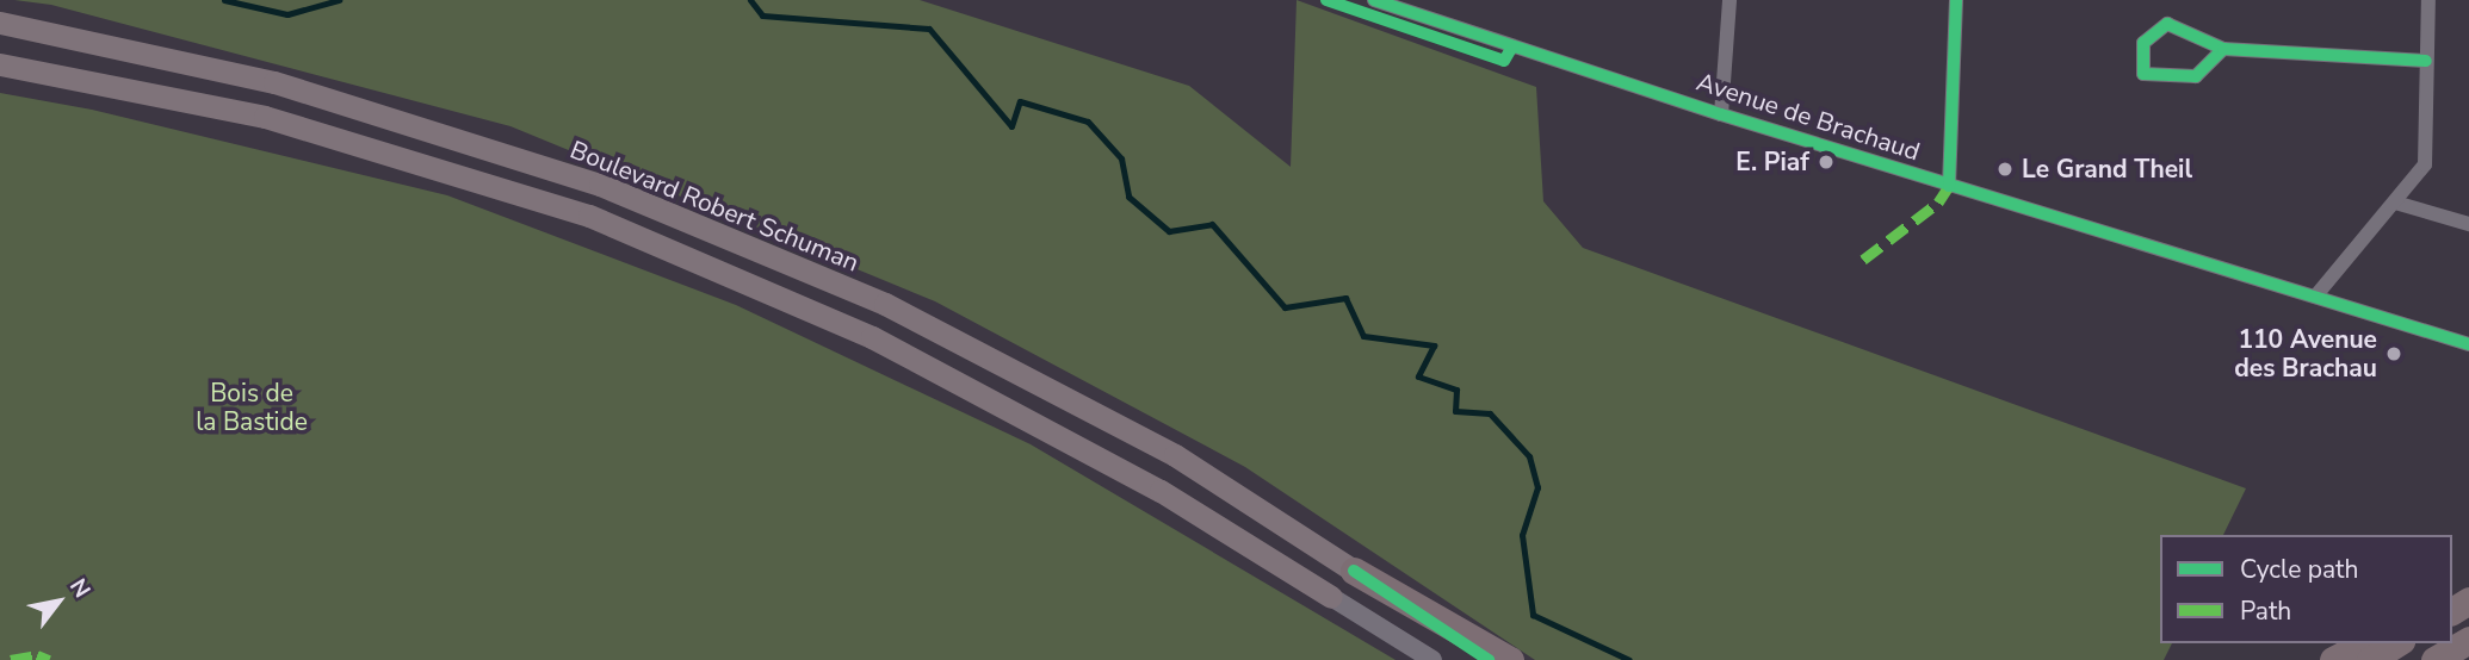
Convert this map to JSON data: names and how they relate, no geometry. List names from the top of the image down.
{
  "streets": {
    "main road": ["Boulevard Robert Schuman"],
    "street": ["Avenue de Brachaud"]
  },
  "parks": ["Bois de la Bastide"],
  "places": ["E. Piaf", "Le Grand Theil", "110 Avenue des Brachau"],
  "legend": ["Cycle path", "Path"],
  "north": "top right"
}
